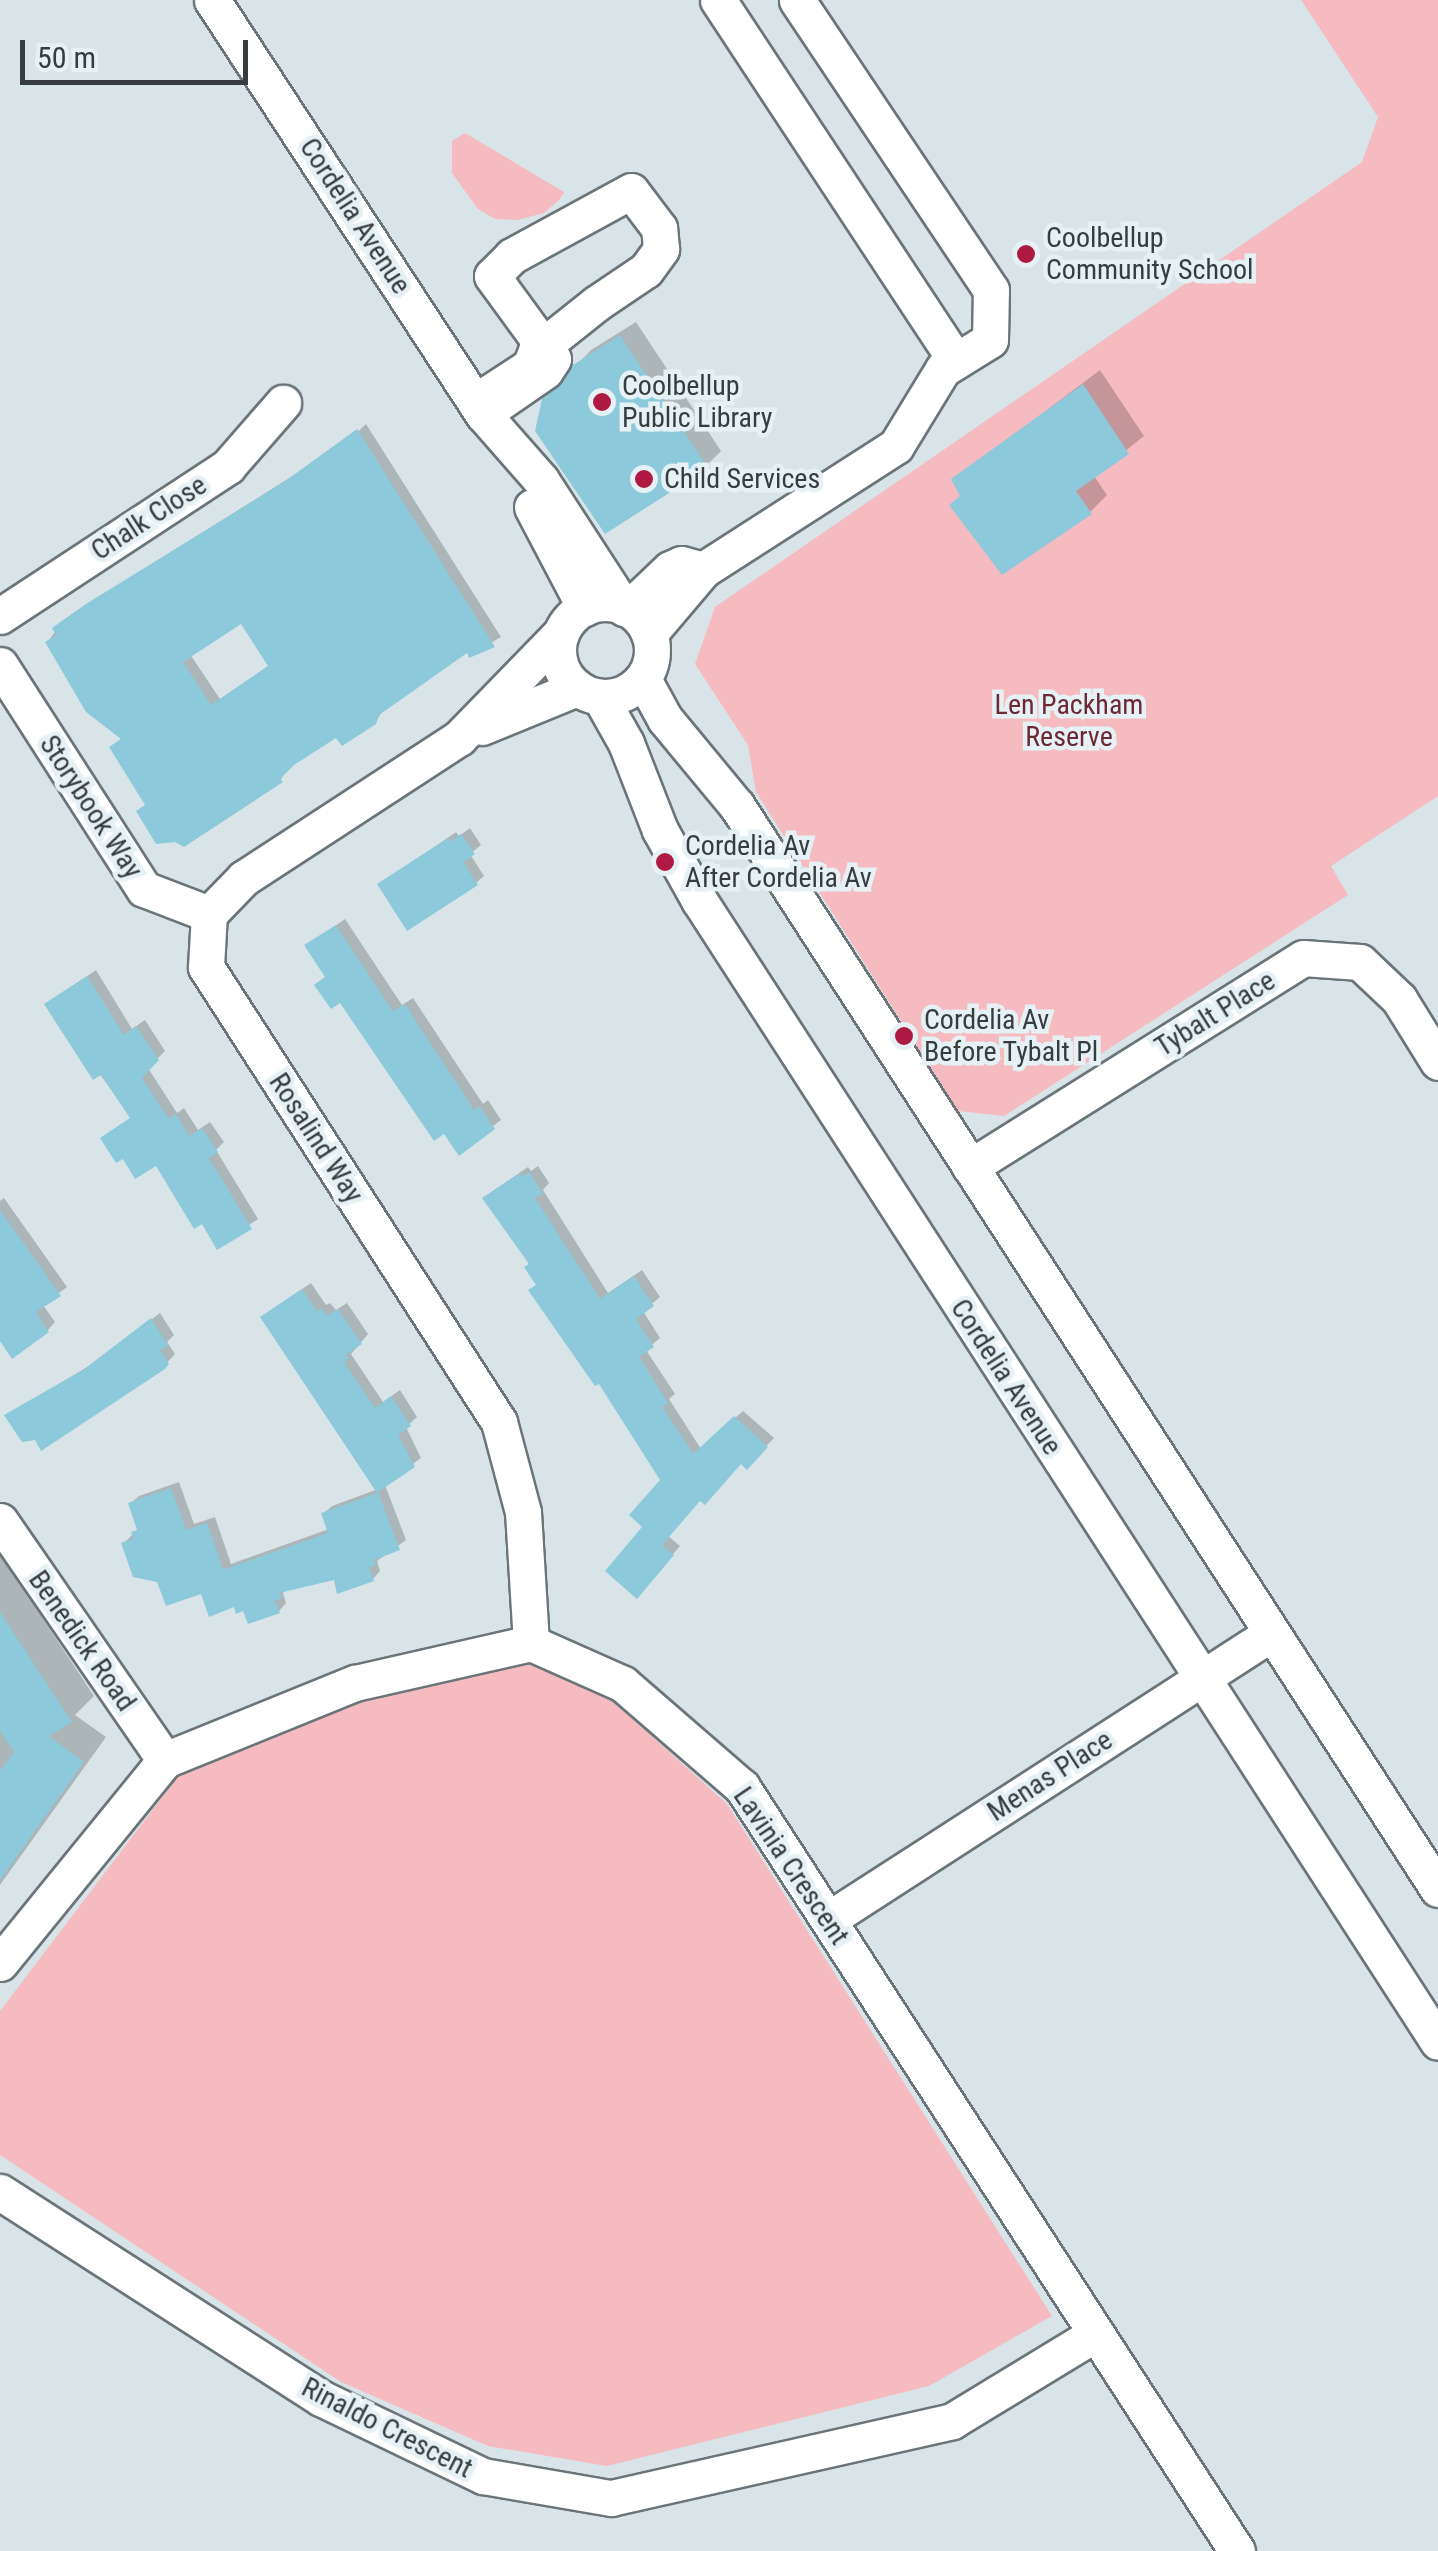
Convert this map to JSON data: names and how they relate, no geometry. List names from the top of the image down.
{
  "streets": {
    "street": [
      "Cordelia Avenue",
      "Chalk Close",
      "Storybook Way",
      "Tybalt Place",
      "Rosalind Way",
      "Benedick Road",
      "Menas Place",
      "Lavinia Crescent",
      "Rinaldo Crescent"
    ]
  },
  "crossings": [
    ["Cordelia Avenue", "Menas Place"],
    ["Storybook Way", "Rosalind Way"],
    ["Rosalind Way", "Lavinia Crescent"],
    ["Menas Place", "Lavinia Crescent"],
    ["Lavinia Crescent", "Rinaldo Crescent"]
  ],
  "parks": ["Len Packham Reserve"],
  "places": [
    "Coolbellup Community School",
    "Coolbellup Public Library",
    "Child Services",
    "Cordelia Av After Cordelia Av",
    "Cordelia Av Before Tybalt Pl"
  ],
  "scale_bar": "50 m"
}
